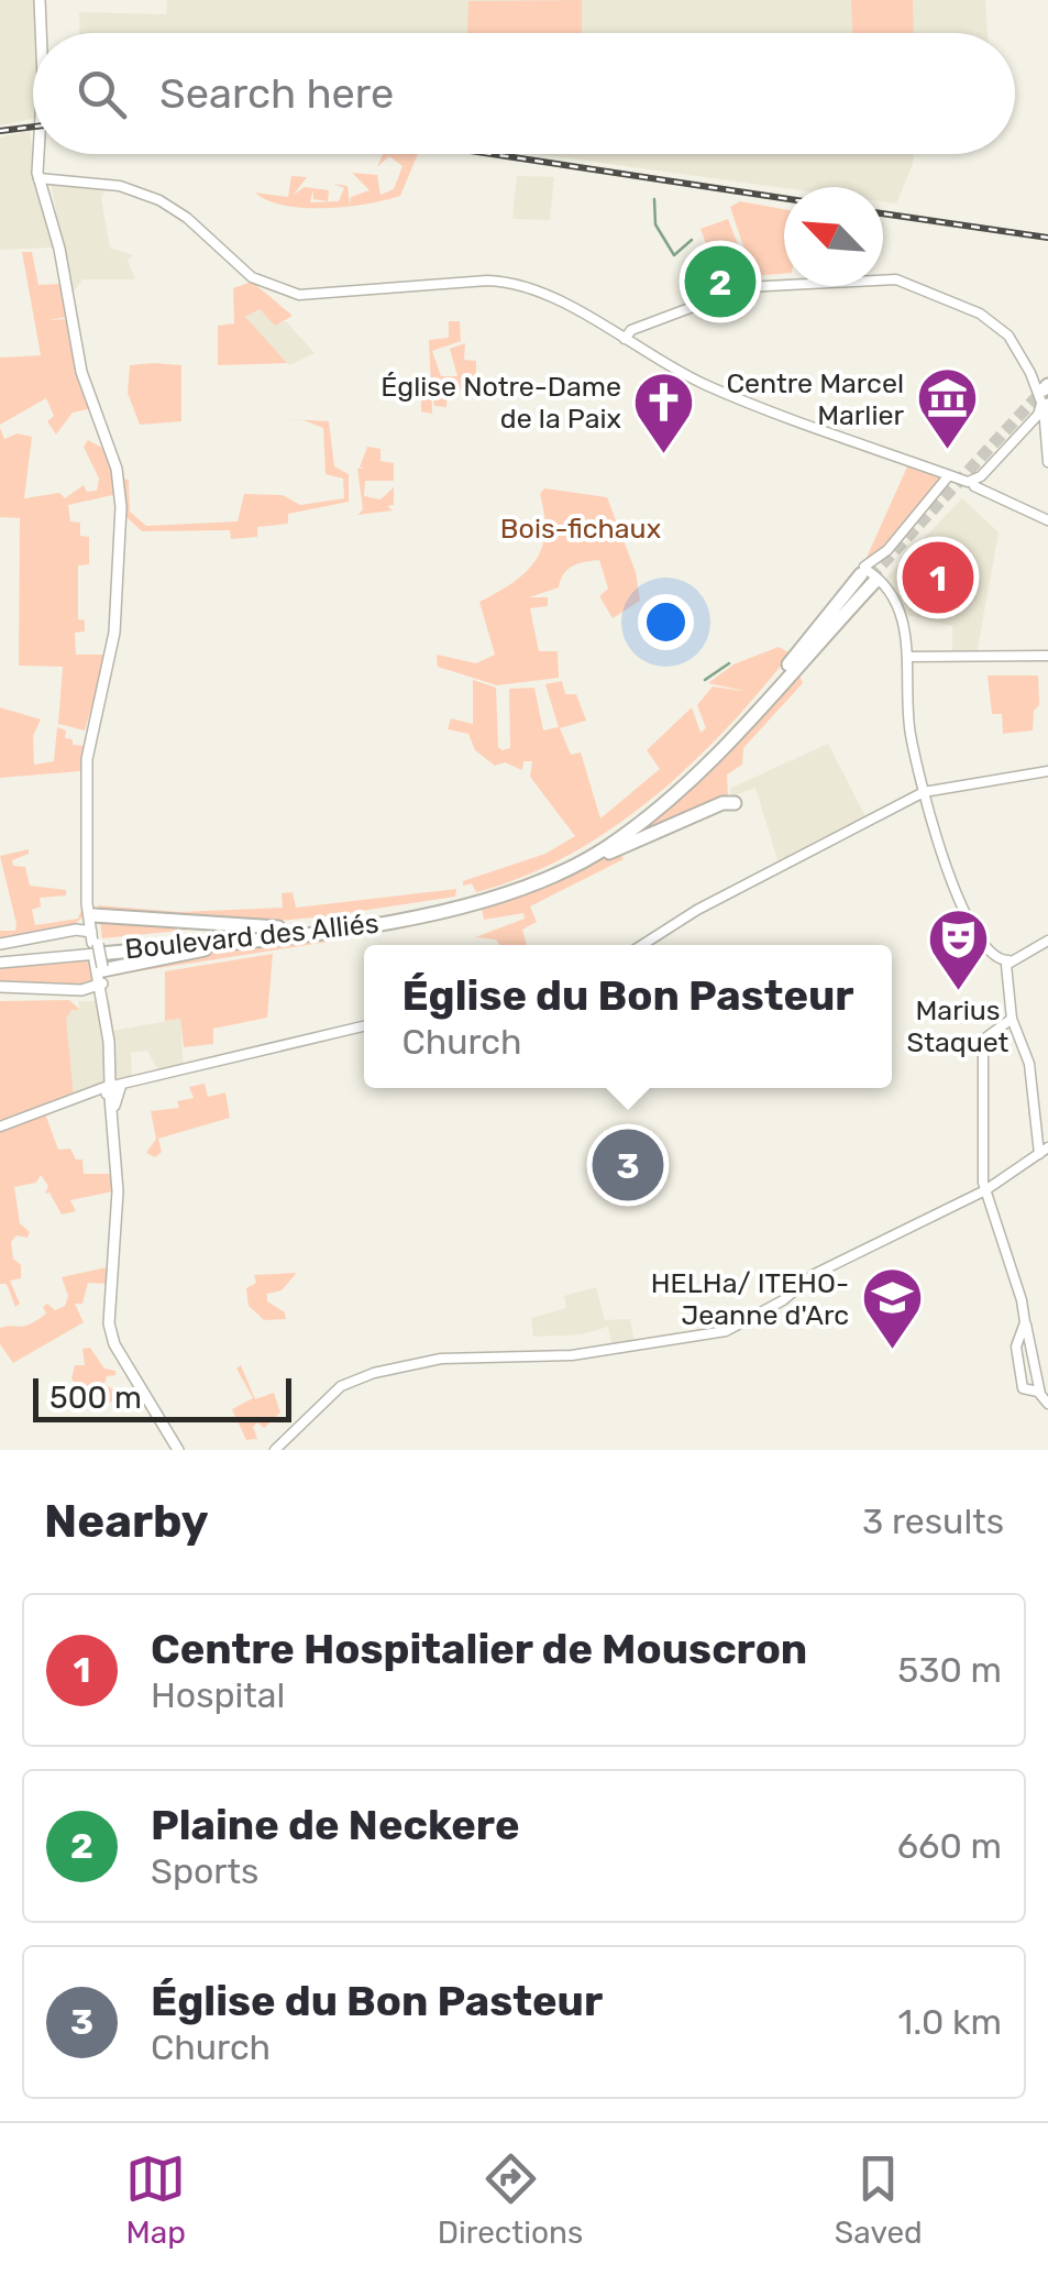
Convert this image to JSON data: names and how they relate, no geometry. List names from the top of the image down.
{
  "streets": {
    "highway": ["Boulevard des Alliés"]
  },
  "parks": ["Bois-fichaux"],
  "places": {
    "museum": ["Centre Marcel Marlier"],
    "church": ["Église Notre-Dame de la Paix"],
    "theatre": ["Marius Staquet"],
    "school or university": ["HELHa/ ITEHO- Jeanne d'Arc"]
  },
  "scale_bar": "500 m",
  "north": "top left",
  "page": {
    "search": "Search here",
    "pins": ["2", "1", "3"],
    "popup": ["Église du Bon Pasteur", "Church"],
    "scale": "500 m",
    "heading": ["Nearby", "3 results"],
    "list": [
      {
        "mark": "1",
        "name": "Centre Hospitalier de Mouscron",
        "note": "Hospital",
        "value": "530 m"
      },
      {
        "mark": "2",
        "name": "Plaine de Neckere",
        "note": "Sports",
        "value": "660 m"
      },
      {
        "mark": "3",
        "name": "Église du Bon Pasteur",
        "note": "Church",
        "value": "1.0 km"
      }
    ],
    "nav": ["Map", "Directions", "Saved"]
  }
}
